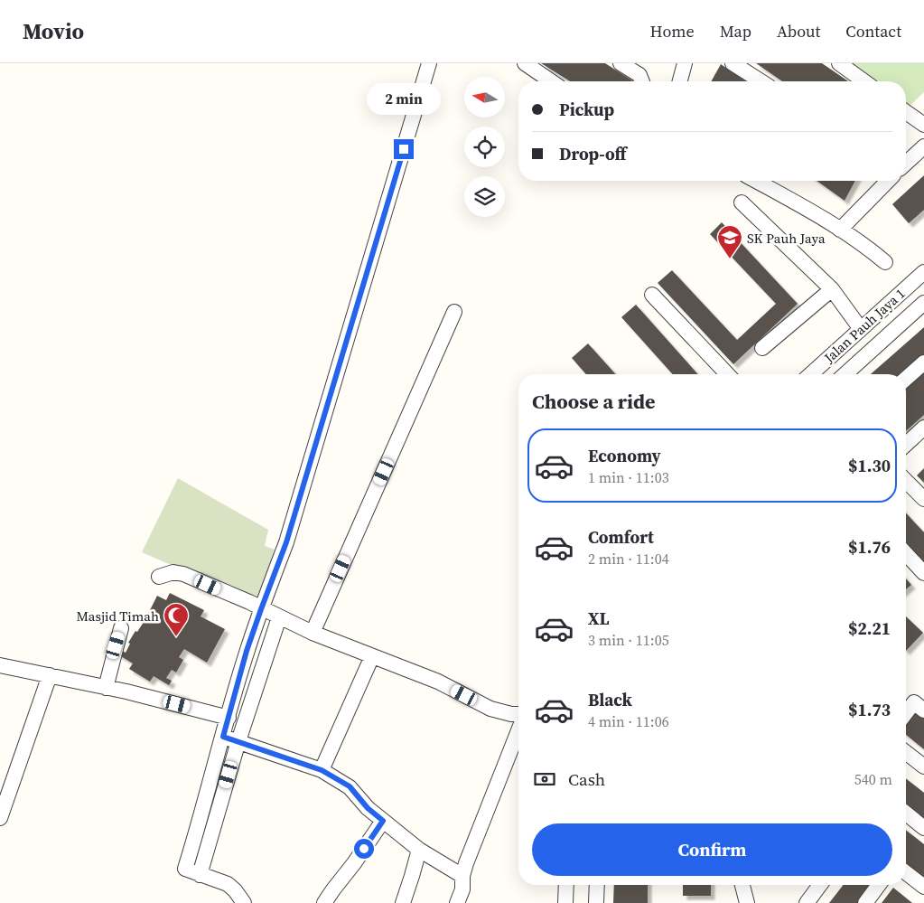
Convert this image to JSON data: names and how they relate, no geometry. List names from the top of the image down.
{
  "streets": {
    "street": ["Jalan Pauh Jaya 1"]
  },
  "places": {
    "school or university": ["SK Pauh Jaya"],
    "mosque": ["Masjid Timah"]
  },
  "north": "left",
  "page": {
    "header": "Movio",
    "nav": [
      "Home",
      "Map",
      "About",
      "Contact"
    ],
    "banner": ["Pickup", "Drop-off"],
    "bubble": "2 min",
    "heading": "Choose a ride",
    "list": [
      {
        "name": "Economy",
        "note": "1 min · 11:03",
        "value": "$1.30"
      },
      {
        "name": "Comfort",
        "note": "2 min · 11:04",
        "value": "$1.76"
      },
      {
        "name": "XL",
        "note": "3 min · 11:05",
        "value": "$2.21"
      },
      {
        "name": "Black",
        "note": "4 min · 11:06",
        "value": "$1.73"
      }
    ],
    "pay": ["Cash", "540 m"],
    "buttons": "Confirm"
  }
}
